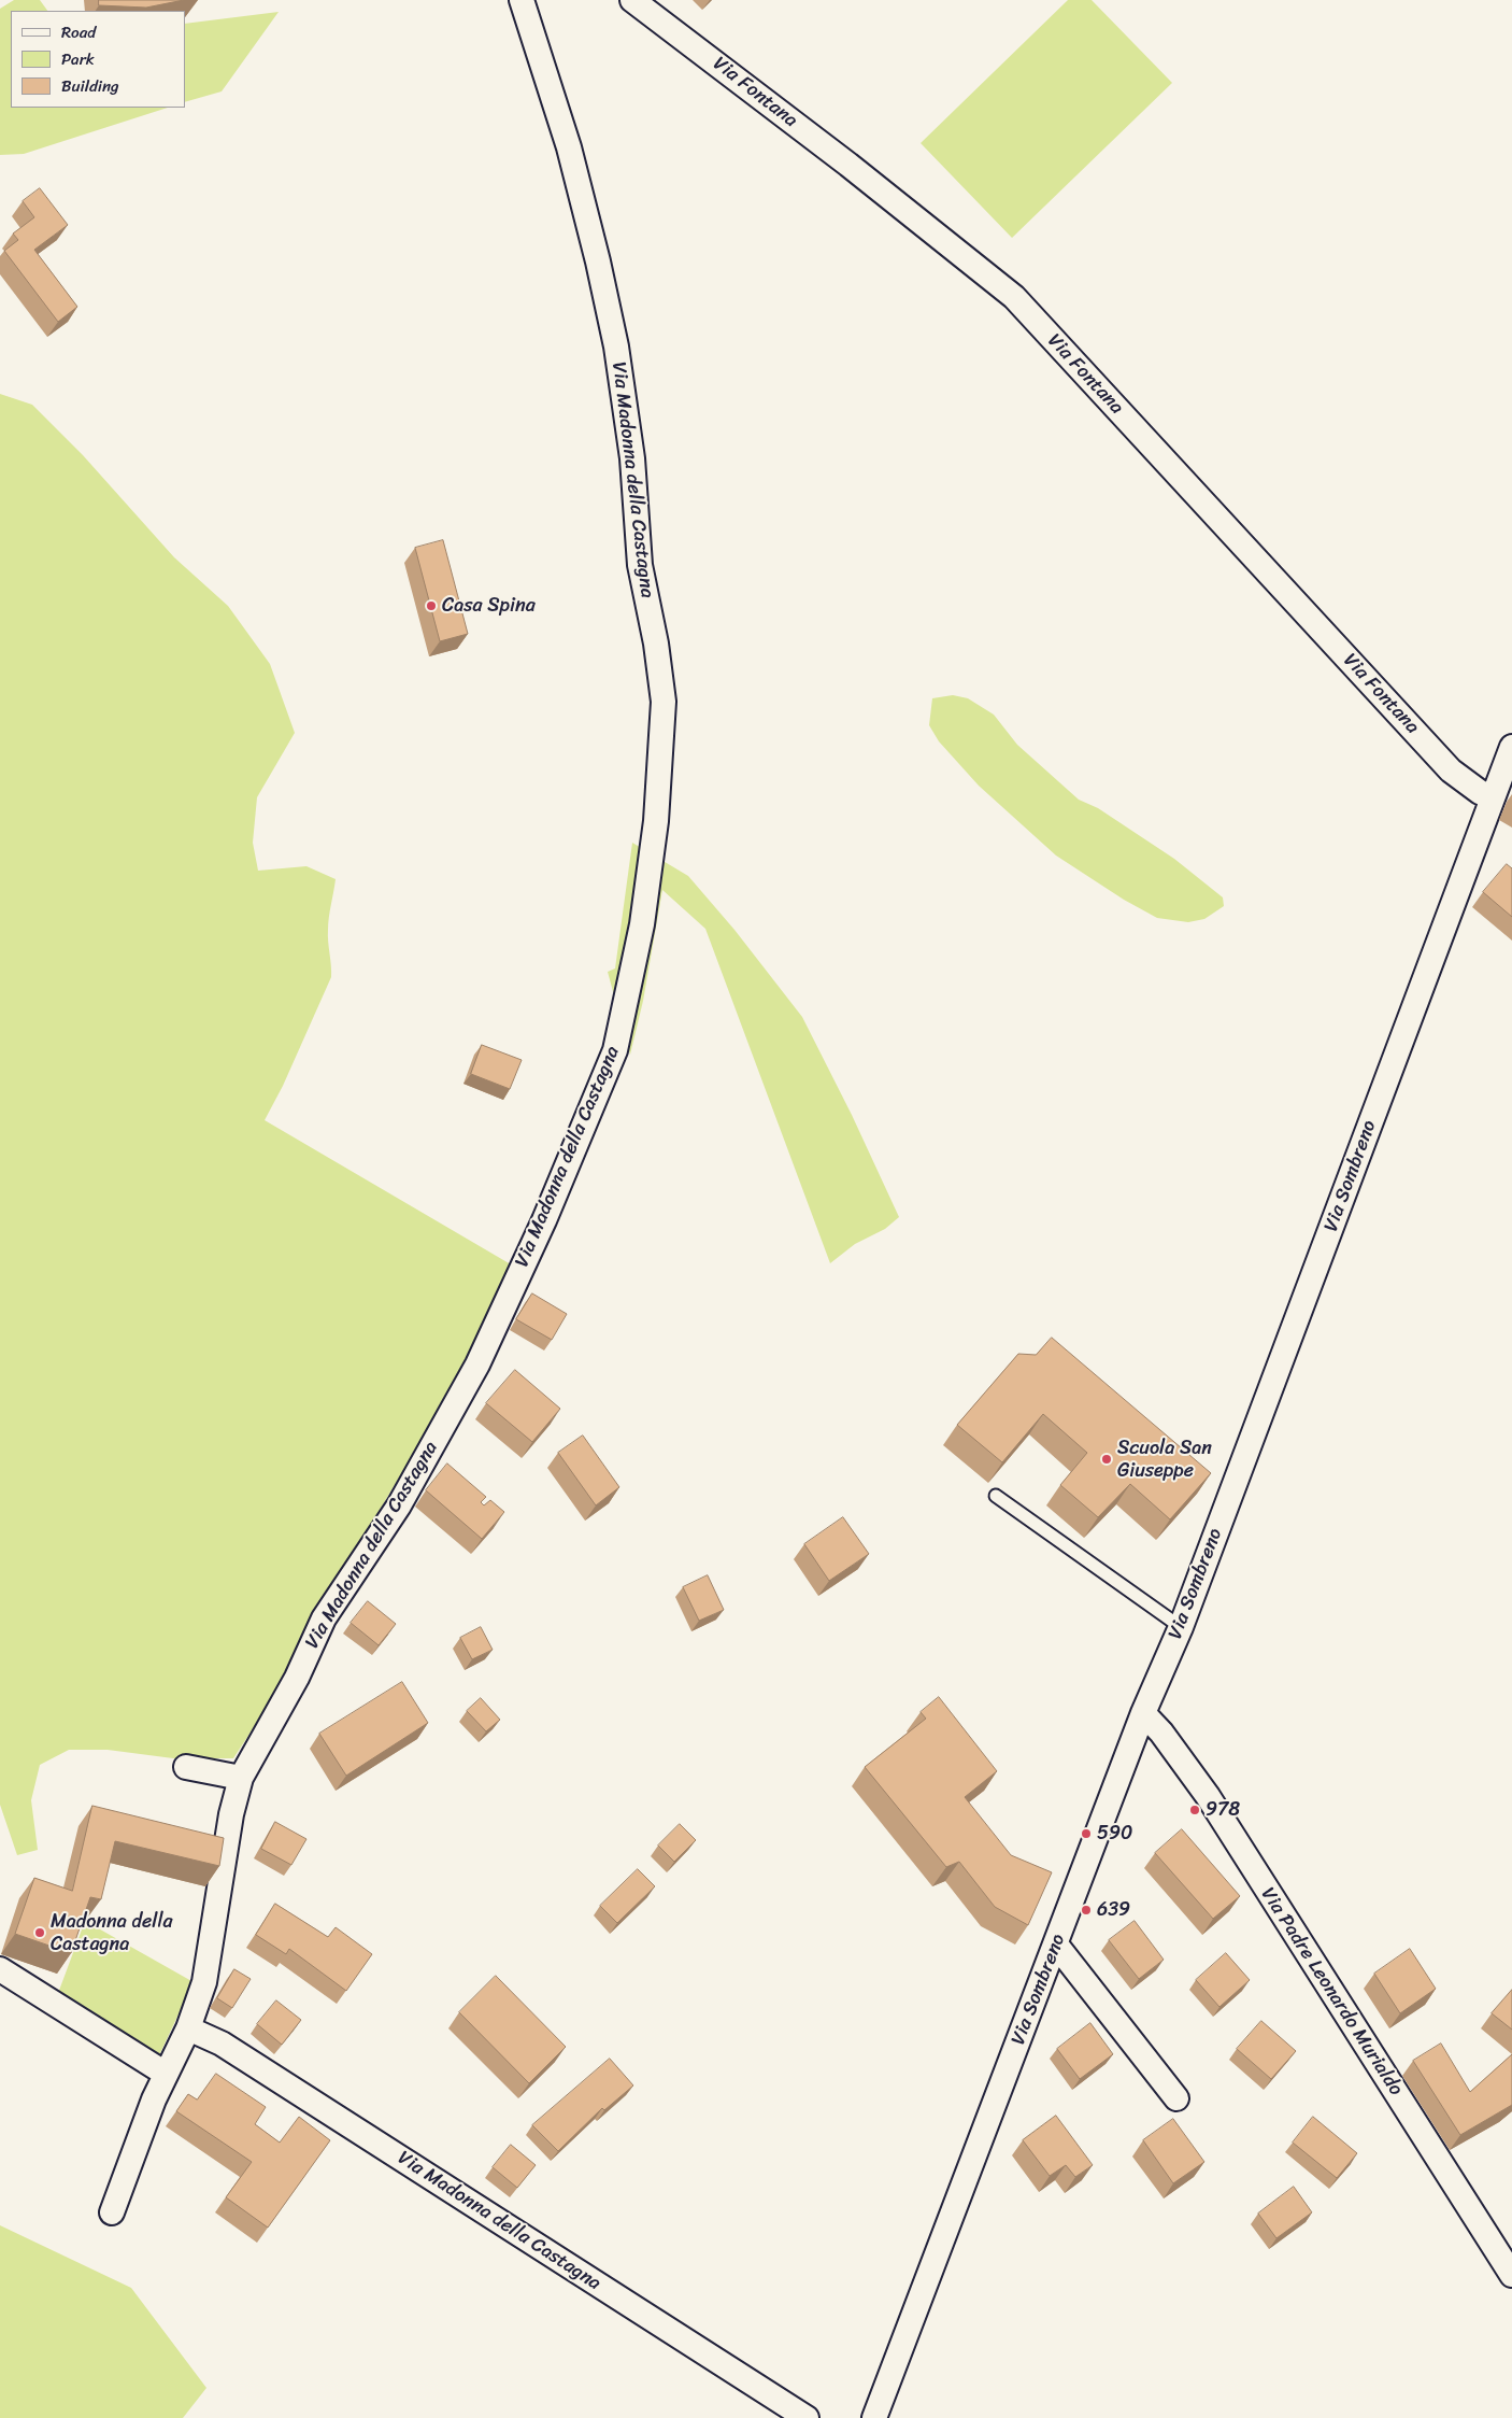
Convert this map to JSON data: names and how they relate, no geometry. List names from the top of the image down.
{
  "streets": {
    "street": [
      "Via Fontana",
      "Via Madonna della Castagna",
      "Via Sombreno",
      "Via Padre Leonardo Murialdo"
    ]
  },
  "crossings": [
    ["Via Fontana", "Via Sombreno"],
    ["Via Sombreno", "Via Padre Leonardo Murialdo"]
  ],
  "places": [
    "Casa Spina",
    "Scuola San Giuseppe",
    "978",
    "590",
    "639",
    "Madonna della Castagna"
  ],
  "legend": ["Road", "Park", "Building"]
}
